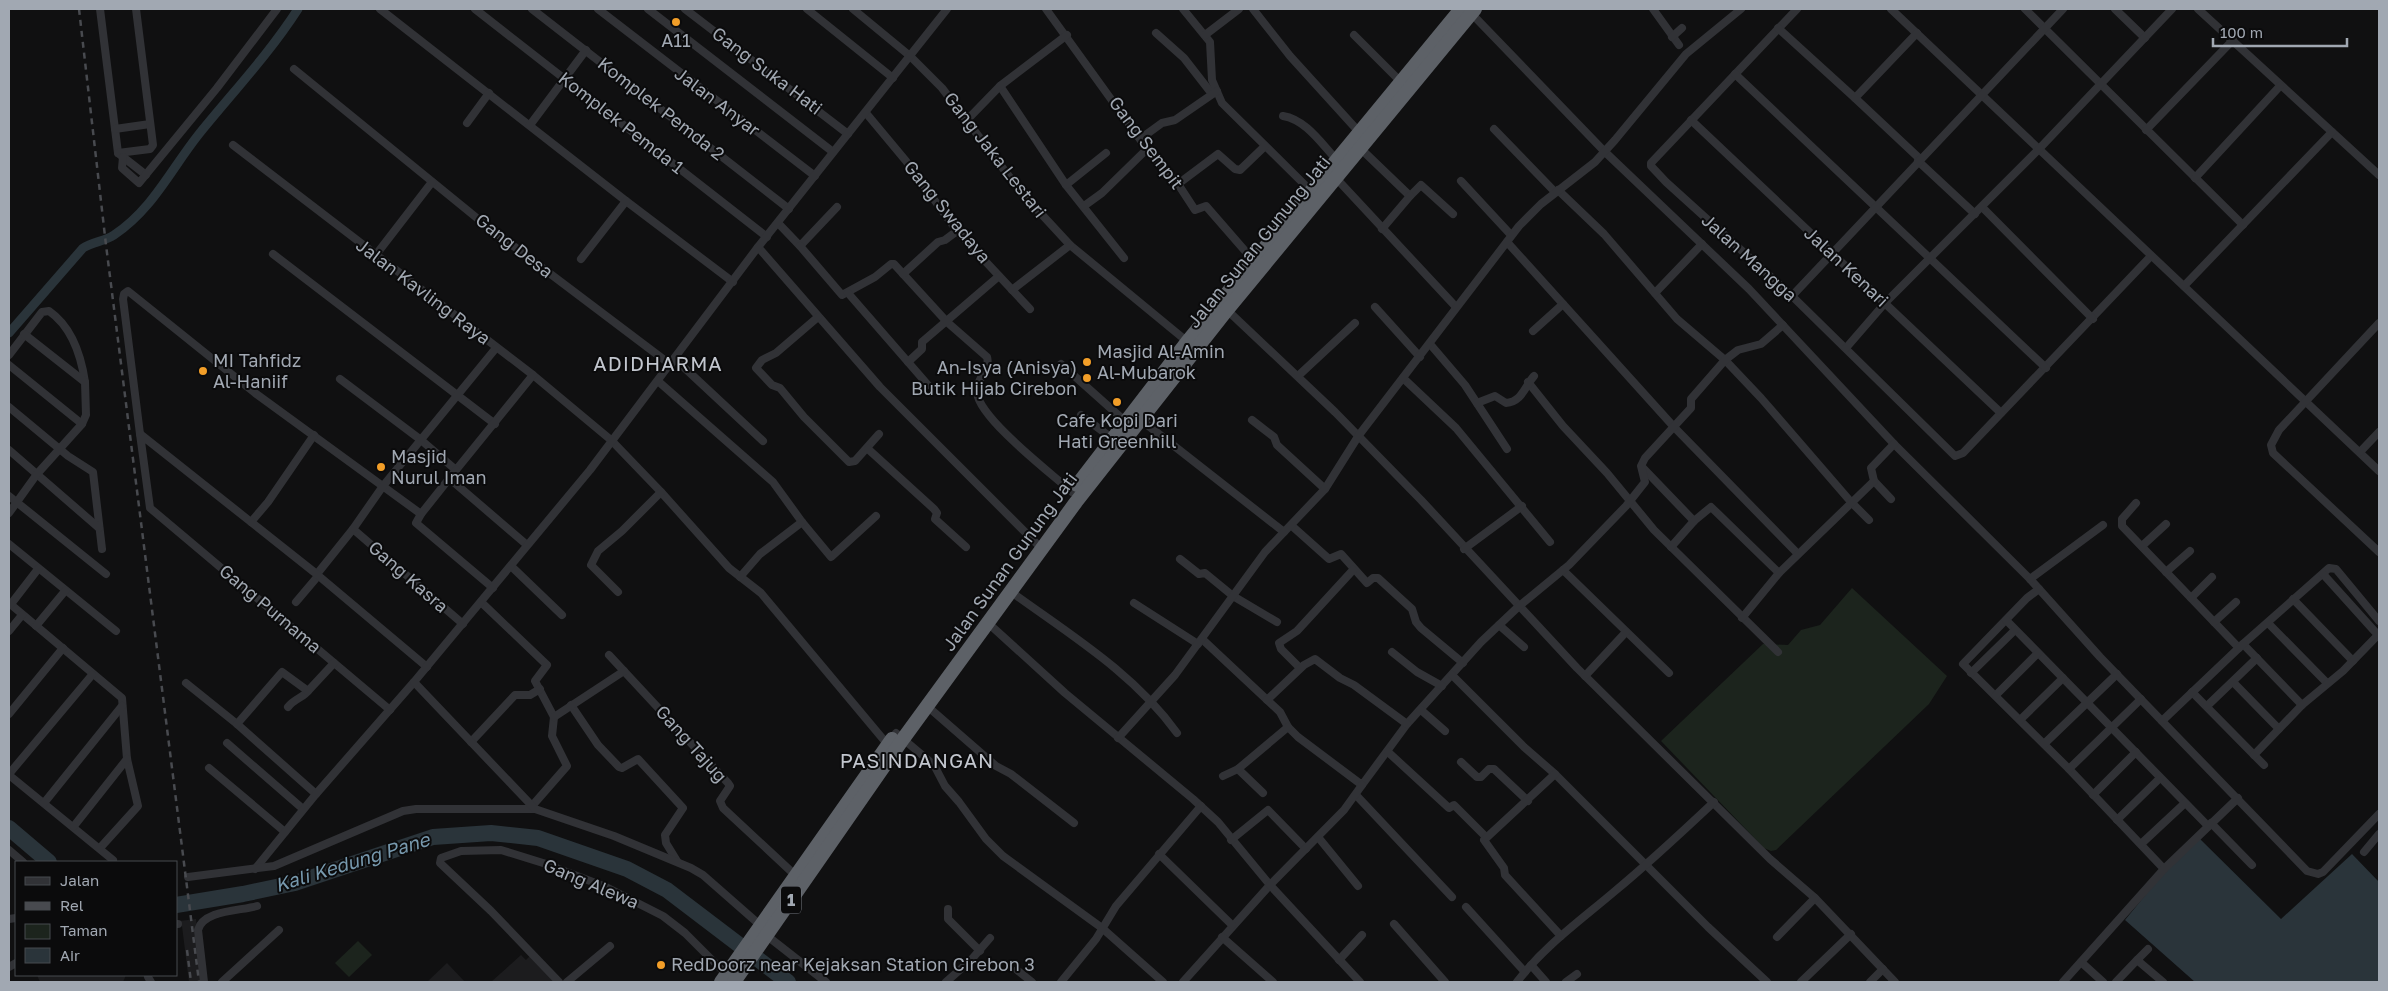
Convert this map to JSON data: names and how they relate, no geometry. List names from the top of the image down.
{
  "streets": {
    "highway": ["Jalan Sunan Gunung Jati", "1"],
    "street": [
      "Gang Suka Hati",
      "Jalan Anyar",
      "Komplek Pemda 2",
      "Komplek Pemda 1",
      "Gang Sempit",
      "Gang Jaka Lestari",
      "Gang Swadaya",
      "Gang Desa",
      "Jalan Mangga",
      "Jalan Kenari",
      "Jalan Kavling Raya",
      "Gang Kasra",
      "Gang Purnama",
      "Gang Tajug",
      "Gang Alewa"
    ]
  },
  "crossings": [
    ["Gang Sempit", "1"],
    ["Gang Jaka Lestari", "Jalan Sunan Gunung Jati"],
    ["Gang Jaka Lestari", "1"],
    ["Jalan Sunan Gunung Jati", "Jalan Kavling Raya"],
    ["Jalan Sunan Gunung Jati", "1"],
    ["Jalan Mangga", "Jalan Kenari"],
    ["Jalan Kavling Raya", "1"],
    ["Gang Tajug", "1"],
    ["Gang Alewa", "1"]
  ],
  "districts": ["ADIDHARMA", "PASINDANGAN"],
  "water": ["Kali Kedung Pane"],
  "places": [
    "A11",
    "Masjid Al-Amin Al-Mubarok",
    "MI Tahfidz Al-Haniif",
    "An-Isya (Anisya) Butik Hijab Cirebon",
    "Cafe Kopi Dari Hati Greenhill",
    "Masjid Nurul Iman",
    "RedDoorz near Kejaksan Station Cirebon 3"
  ],
  "legend": [
    "Jalan",
    "Rel",
    "Taman",
    "Air"
  ],
  "scale_bar": "100 m"
}
